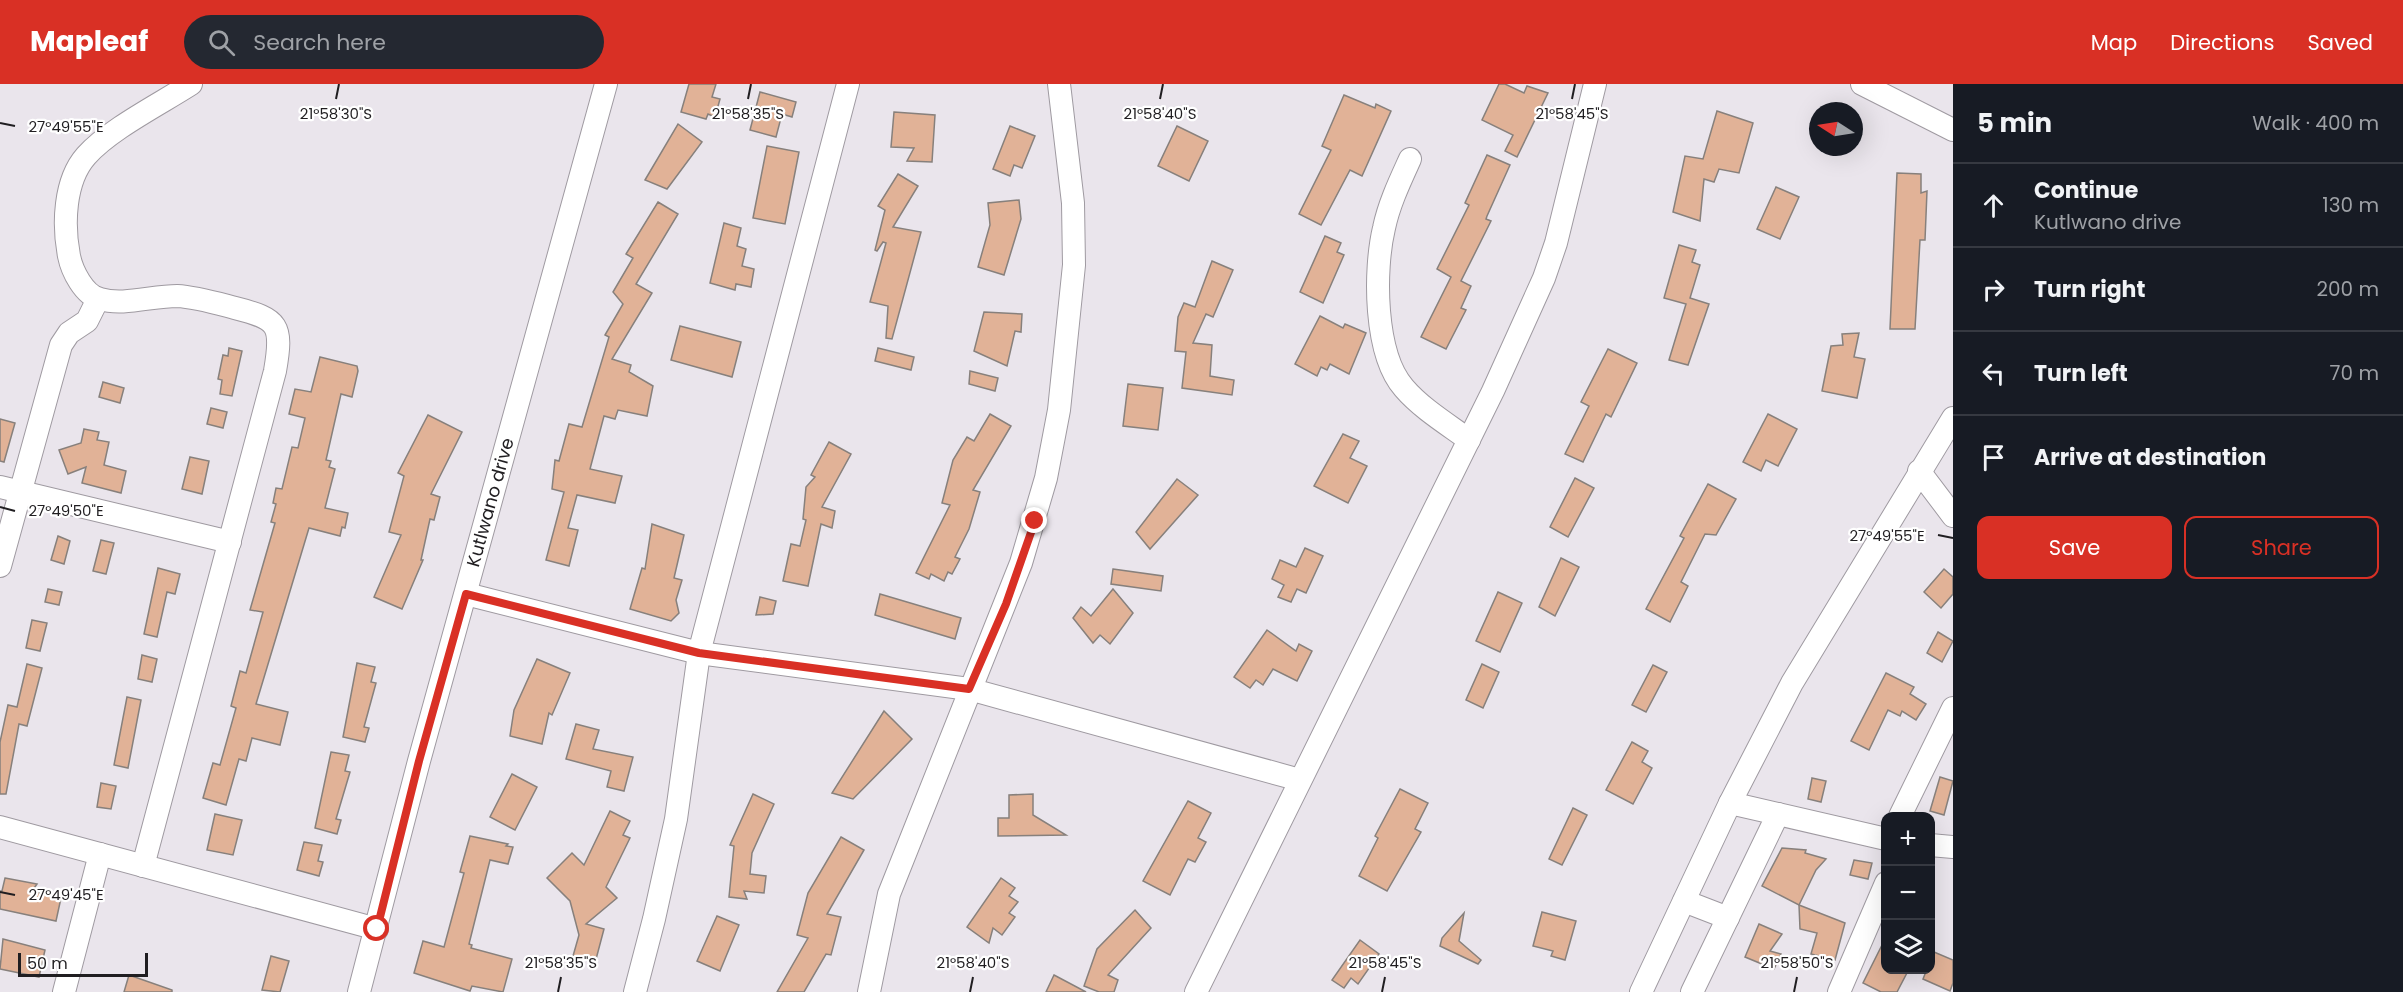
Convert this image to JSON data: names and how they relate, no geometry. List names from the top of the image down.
{
  "streets": {
    "street": ["Kutlwano drive"]
  },
  "scale_bar": "50 m",
  "north": "left",
  "page": {
    "header": "Mapleaf",
    "search": "Search here",
    "nav": ["Map", "Directions", "Saved"],
    "heading": ["5 min", "Walk · 400 m"],
    "list": [
      ["Continue", "Kutlwano drive", "130 m"],
      ["Turn right", "200 m"],
      ["Turn left", "70 m"],
      "Arrive at destination"
    ],
    "buttons": ["Save", "Share"],
    "map_buttons": ["+", "−"],
    "scale": "50 m"
  },
  "coordinates": [
    "21°58'30\"S",
    "21°58'35\"S",
    "21°58'40\"S",
    "21°58'45\"S",
    "27°49'55\"E",
    "27°49'50\"E",
    "27°49'45\"E",
    "21°58'50\"S"
  ]
}
